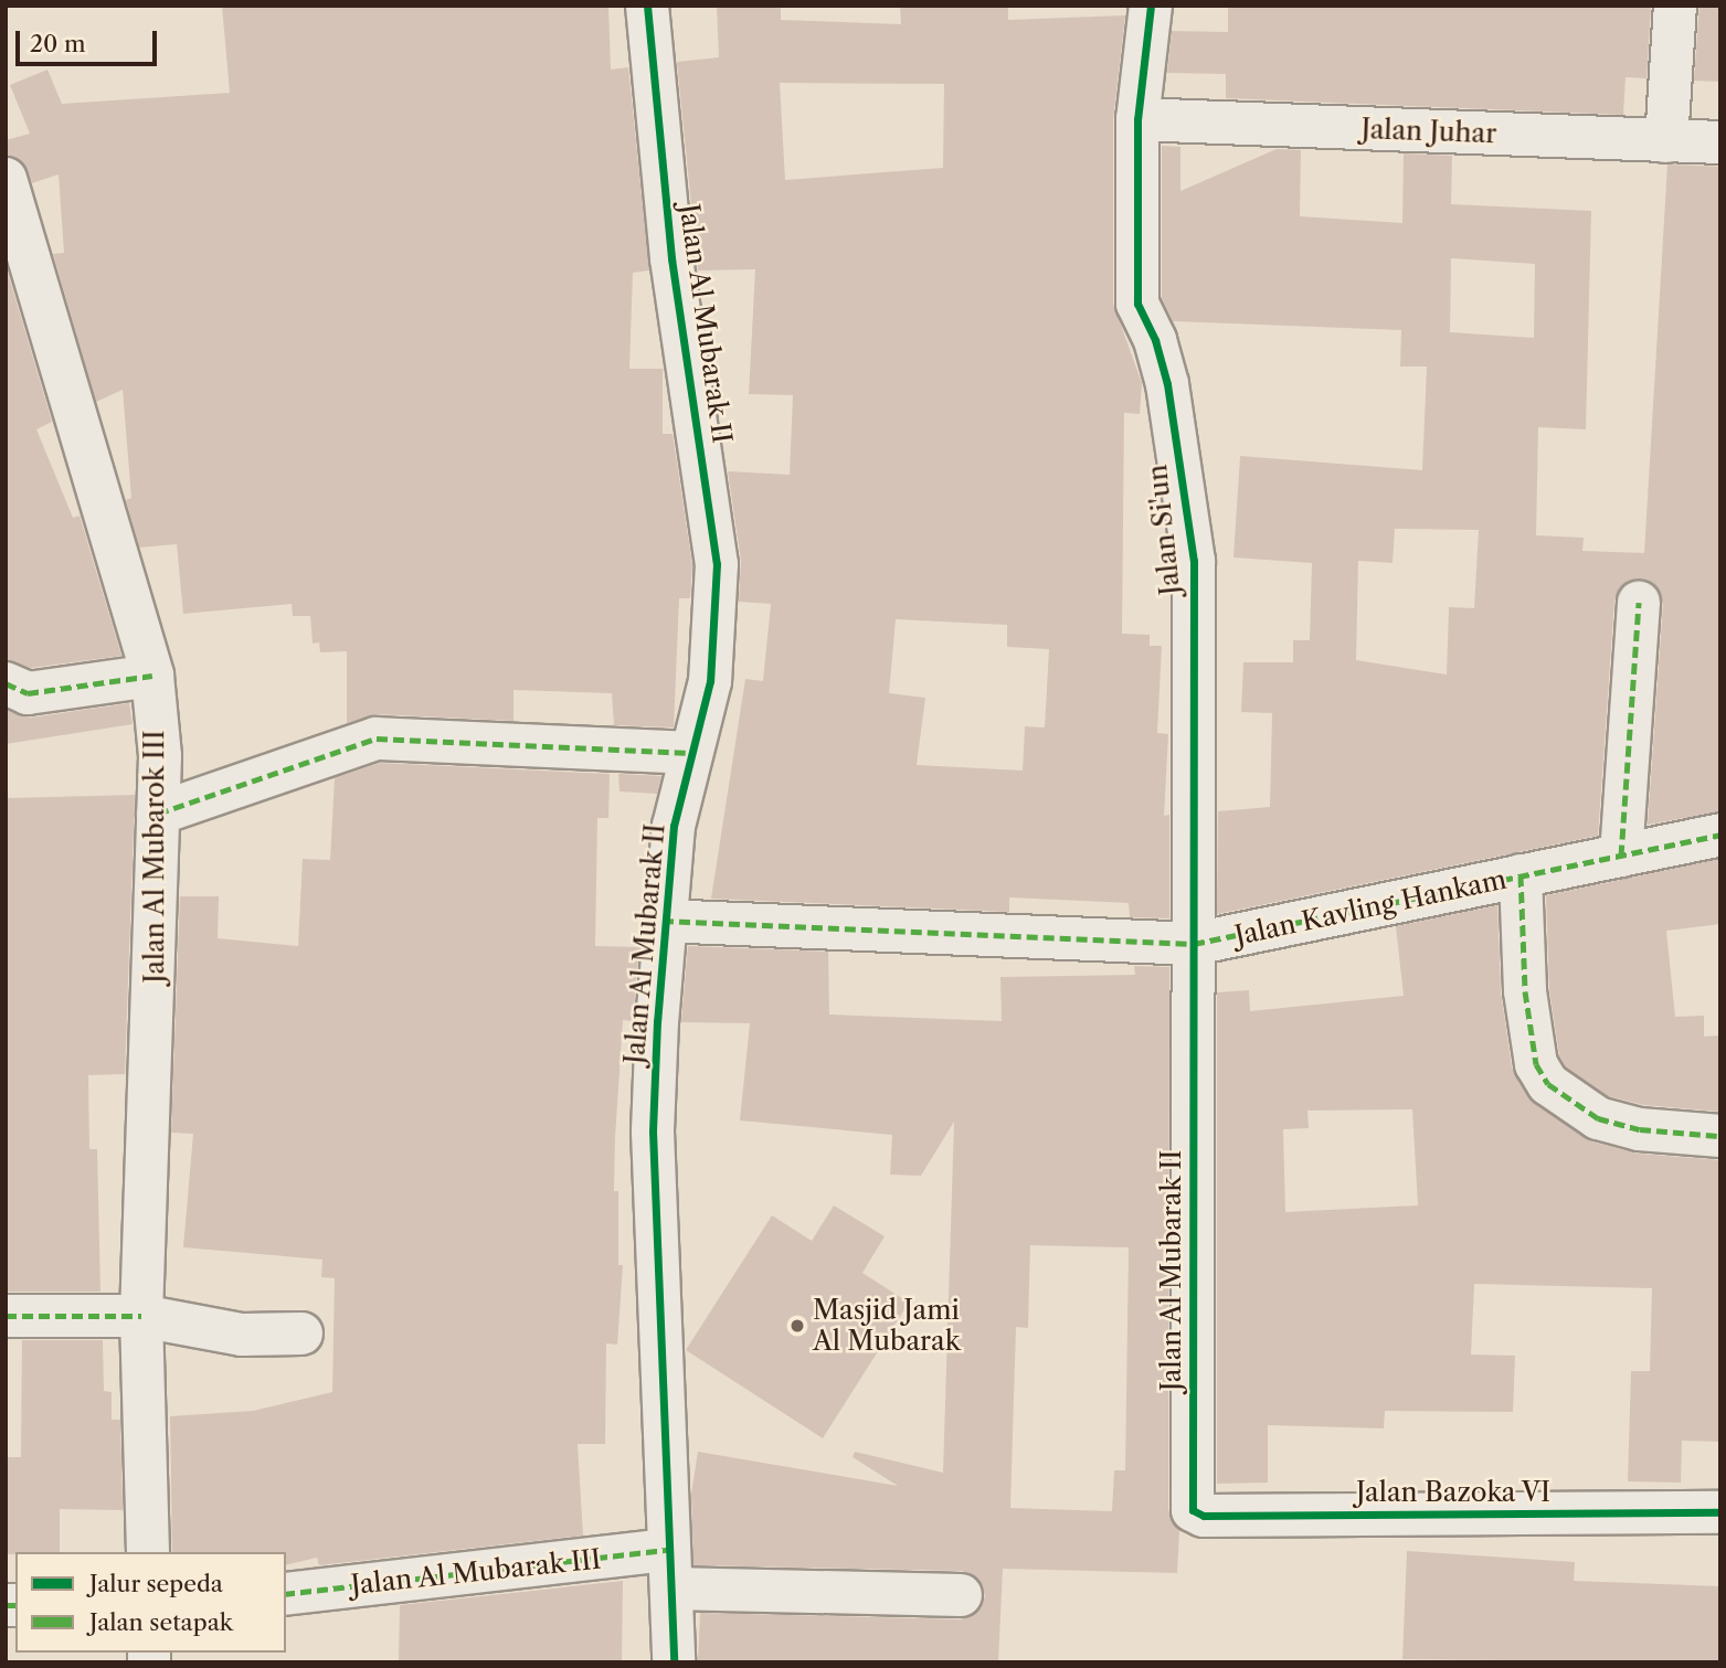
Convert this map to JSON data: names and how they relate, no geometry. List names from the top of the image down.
{
  "streets": {
    "street": [
      "Jalan Juhar",
      "Jalan Al Mubarak II",
      "Jalan Si'un",
      "Jalan Al Mubarok III",
      "Jalan Kavling Hankam",
      "Jalan Bazoka VI",
      "Jalan Al Mubarak III"
    ]
  },
  "crossings": [
    ["Jalan Juhar", "Jalan Si'un"],
    ["Jalan Al Mubarak II", "Jalan Si'un"],
    ["Jalan Al Mubarak II", "Jalan Kavling Hankam"],
    ["Jalan Al Mubarak II", "Jalan Bazoka VI"],
    ["Jalan Al Mubarak II", "Jalan Al Mubarak III"],
    ["Jalan Si'un", "Jalan Kavling Hankam"]
  ],
  "places": ["Masjid Jami Al Mubarak"],
  "legend": ["Jalur sepeda", "Jalan setapak"],
  "scale_bar": "20 m"
}
